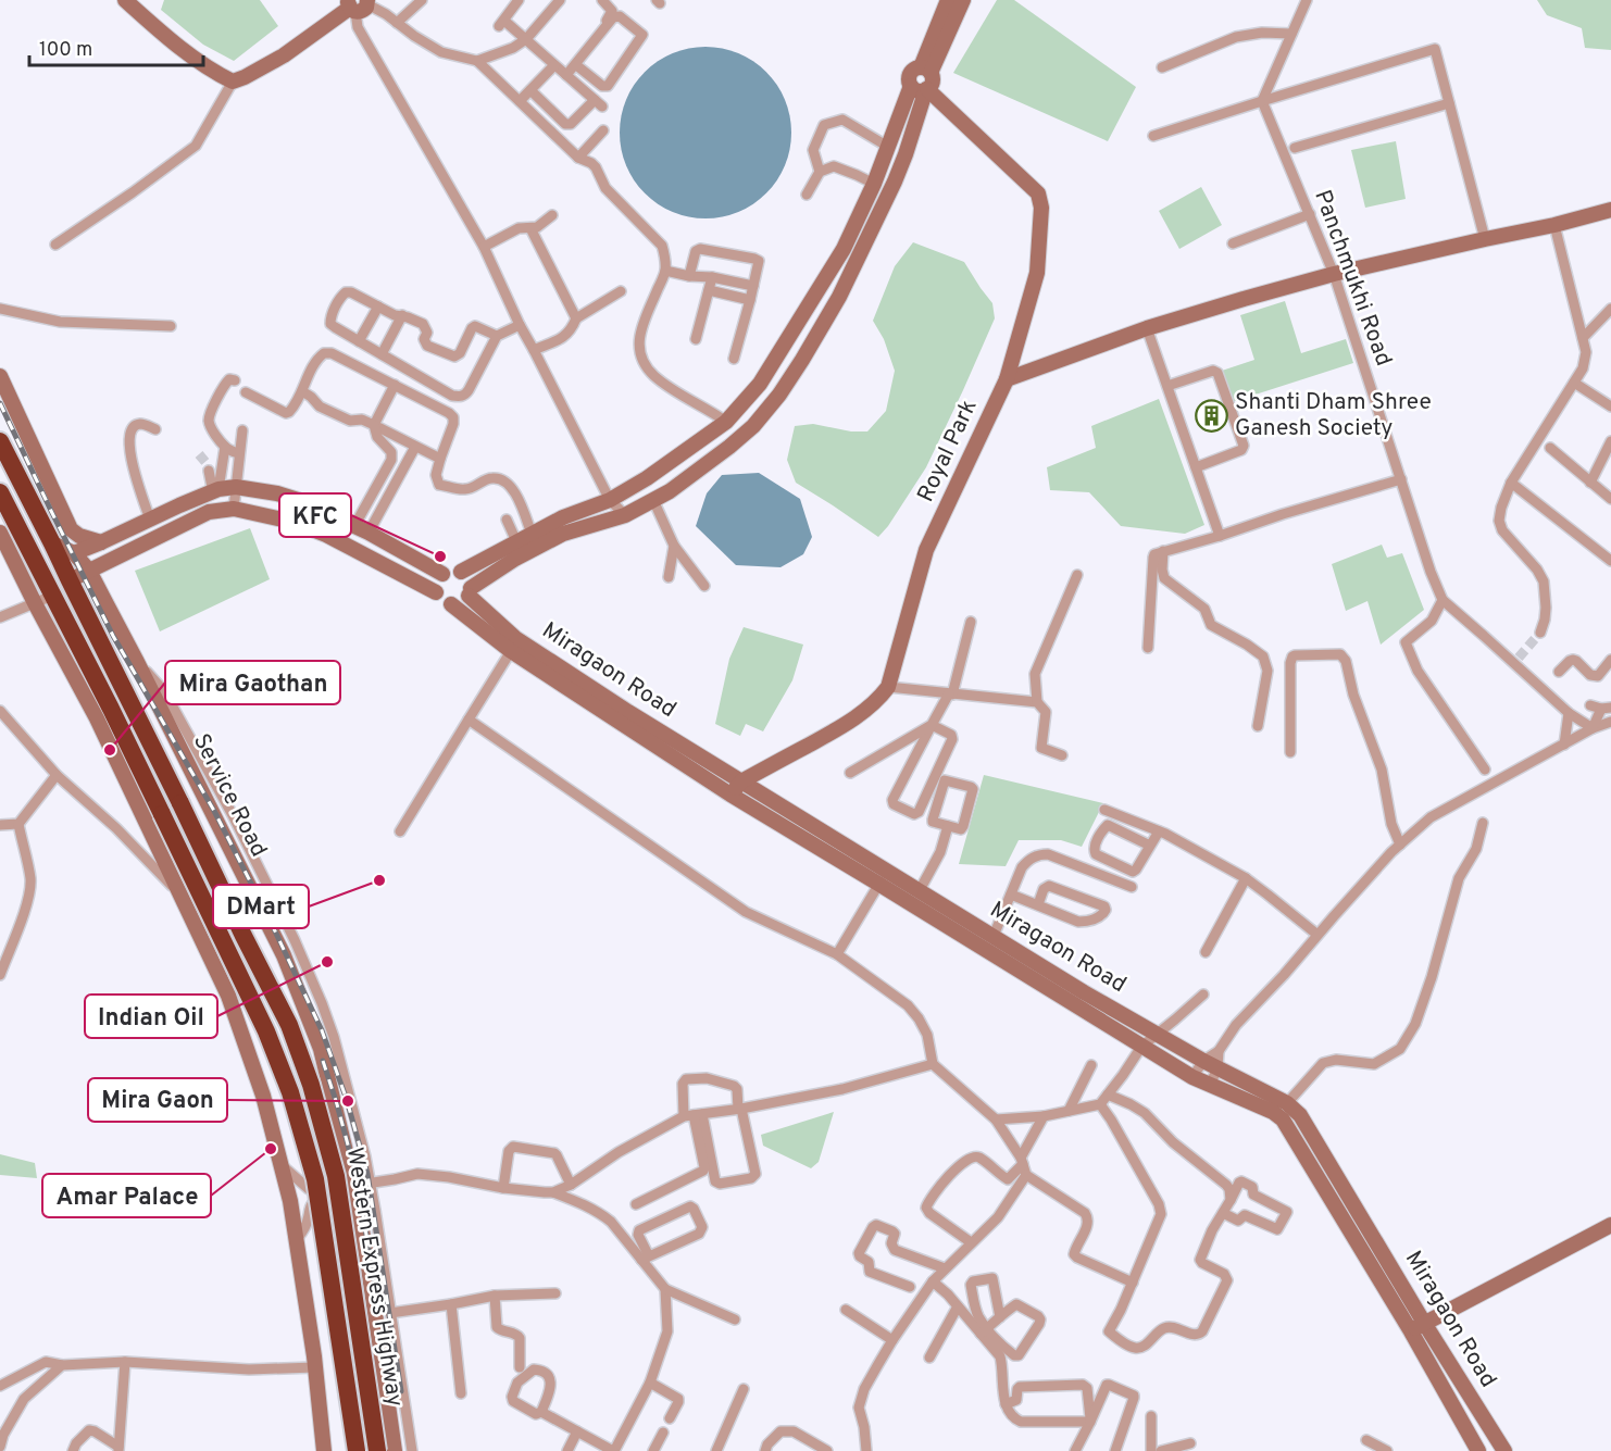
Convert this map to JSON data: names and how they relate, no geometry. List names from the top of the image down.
{
  "streets": {
    "highway": ["Western Express Highway"],
    "main road": ["Royal Park", "Miragaon Road", "Service Road"],
    "street": ["Panchmukhi Road"]
  },
  "crossings": [
    ["Royal Park", "Miragaon Road"]
  ],
  "places": {
    "building": ["Shanti Dham Shree Ganesh Society"],
    "other": [
      "KFC",
      "Mira Gaothan",
      "DMart",
      "Indian Oil",
      "Mira Gaon",
      "Amar Palace"
    ]
  },
  "scale_bar": "100 m"
}
